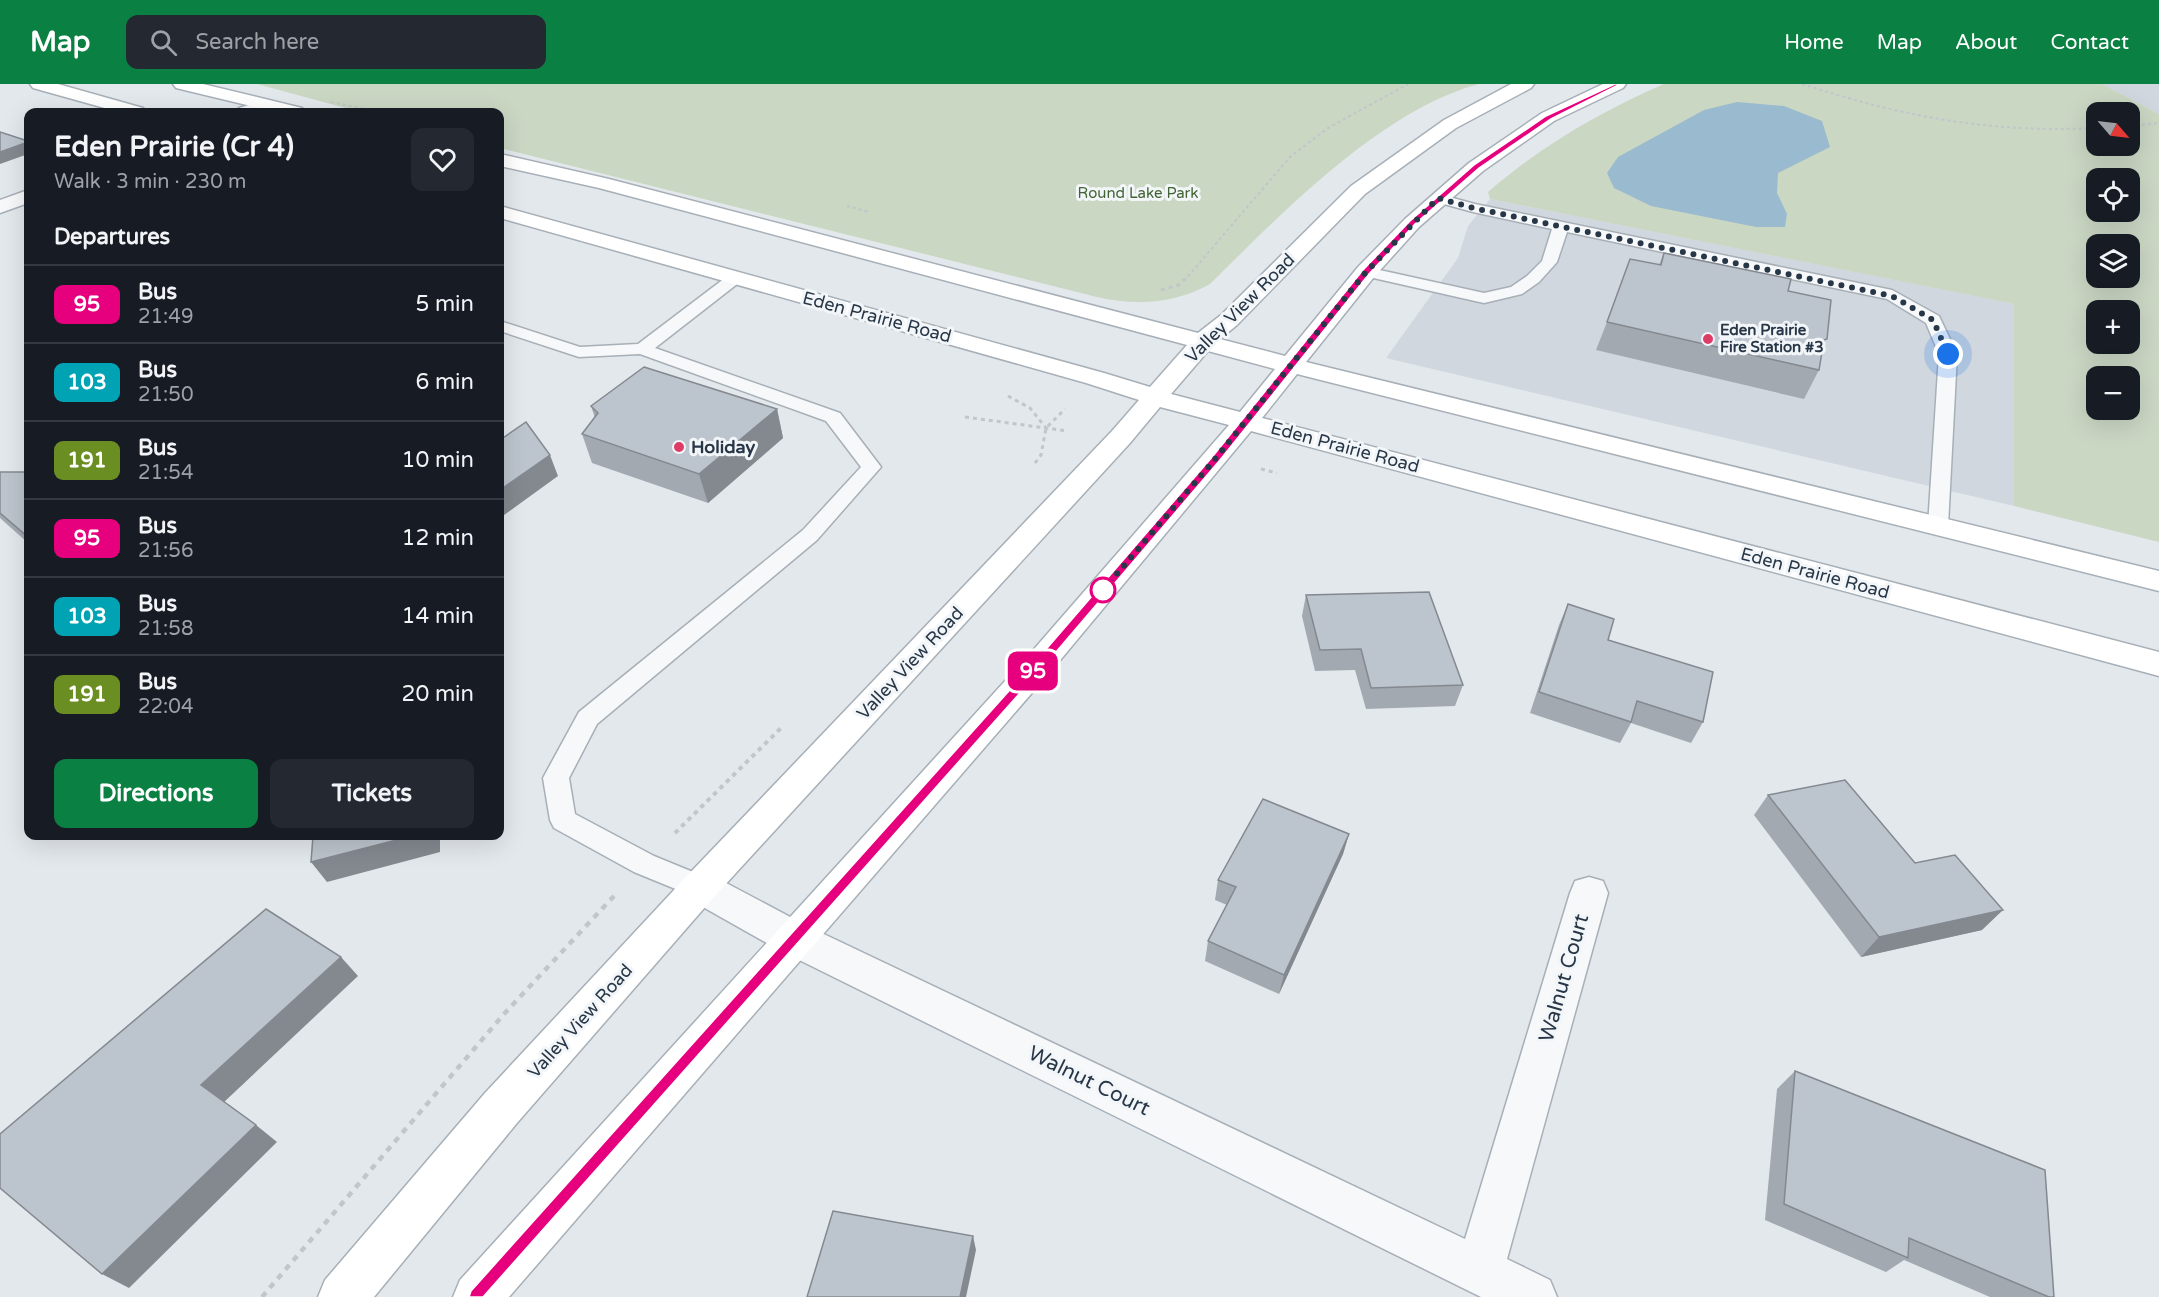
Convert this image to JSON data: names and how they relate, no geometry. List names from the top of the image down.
{
  "streets": {
    "main road": ["Valley View Road", "Eden Prairie Road"],
    "street": ["Walnut Court"]
  },
  "crossings": [
    ["Valley View Road", "Eden Prairie Road"],
    ["Valley View Road", "Walnut Court"]
  ],
  "parks": ["Round Lake Park"],
  "places": ["Eden Prairie Fire Station #3", "Holiday"],
  "lines": ["bus line 95"],
  "north": "bottom right",
  "page": {
    "header": "Map",
    "search": "Search here",
    "nav": [
      "Home",
      "Map",
      "About",
      "Contact"
    ],
    "on_map": "95",
    "map_buttons": ["+", "−"],
    "heading": [
      ["Eden Prairie (Cr 4)", "Walk · 3 min · 230 m"],
      "Departures"
    ],
    "list": [
      {
        "mark": "95",
        "name": "Bus",
        "note": "21:49",
        "value": "5 min"
      },
      {
        "mark": "103",
        "name": "Bus",
        "note": "21:50",
        "value": "6 min"
      },
      {
        "mark": "191",
        "name": "Bus",
        "note": "21:54",
        "value": "10 min"
      },
      {
        "mark": "95",
        "name": "Bus",
        "note": "21:56",
        "value": "12 min"
      },
      {
        "mark": "103",
        "name": "Bus",
        "note": "21:58",
        "value": "14 min"
      },
      {
        "mark": "191",
        "name": "Bus",
        "note": "22:04",
        "value": "20 min"
      }
    ],
    "buttons": ["Directions", "Tickets"]
  }
}
